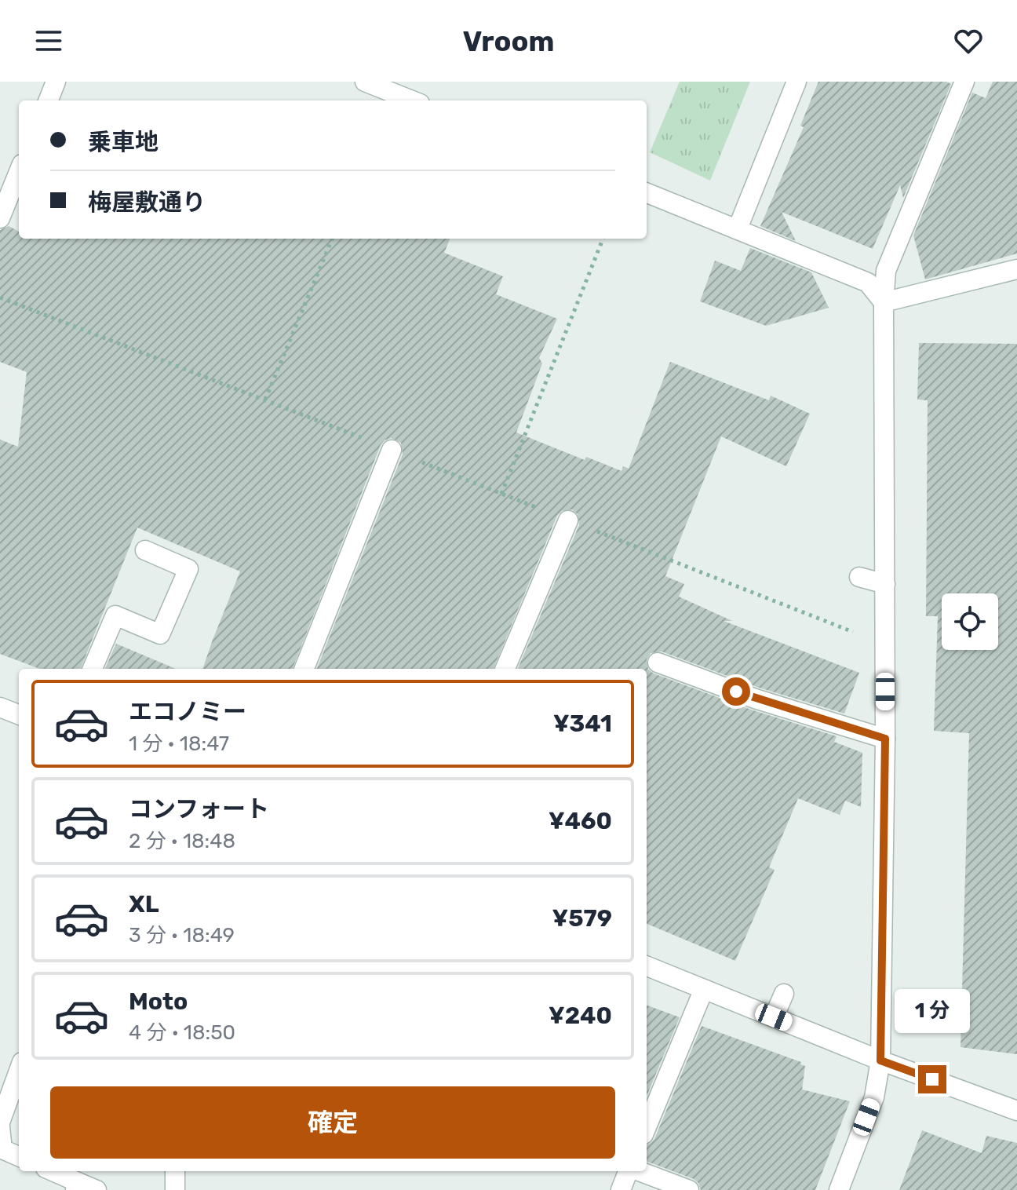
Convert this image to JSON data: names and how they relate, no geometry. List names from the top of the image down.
{
  "page": {
    "header": "Vroom",
    "banner": ["乗車地", "梅屋敷通り"],
    "list": [
      {
        "name": "エコノミー",
        "note": "1 分 · 18:47",
        "value": "¥341"
      },
      {
        "name": "コンフォート",
        "note": "2 分 · 18:48",
        "value": "¥460"
      },
      {
        "name": "XL",
        "note": "3 分 · 18:49",
        "value": "¥579"
      },
      {
        "name": "Moto",
        "note": "4 分 · 18:50",
        "value": "¥240"
      }
    ],
    "bubble": "1 分",
    "buttons": "確定"
  }
}
